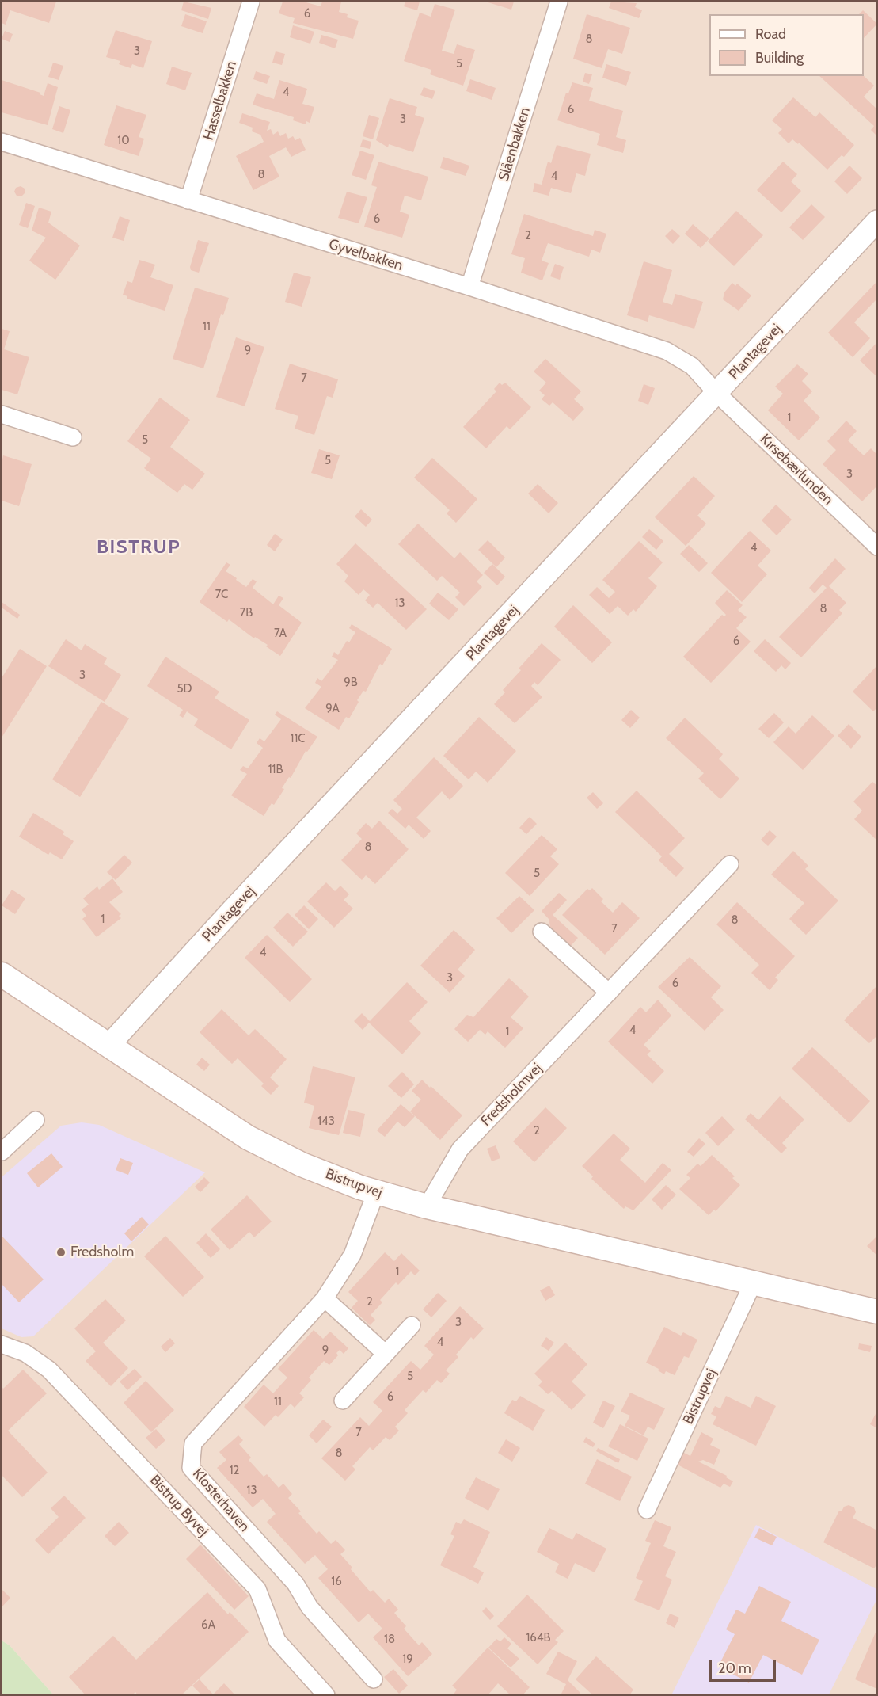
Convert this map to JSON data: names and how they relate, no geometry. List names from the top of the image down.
{
  "streets": {
    "main road": ["Bistrupvej"],
    "street": [
      "Hasselbakken",
      "Slåenbakken",
      "Gyvelbakken",
      "Plantagevej",
      "Kirsebærlunden",
      "Fredsholmvej",
      "Klosterhaven",
      "Bistrup Byvej"
    ]
  },
  "crossings": [
    ["Hasselbakken", "Gyvelbakken"],
    ["Slåenbakken", "Gyvelbakken"],
    ["Gyvelbakken", "Plantagevej"],
    ["Gyvelbakken", "Kirsebærlunden"],
    ["Plantagevej", "Kirsebærlunden"],
    ["Plantagevej", "Bistrupvej"],
    ["Fredsholmvej", "Bistrupvej"],
    ["Bistrupvej", "Klosterhaven"]
  ],
  "districts": ["BISTRUP"],
  "places": ["Fredsholm"],
  "house_numbers": [
    "6",
    "8",
    "3",
    "5",
    "4",
    "6",
    "3",
    "10",
    "8",
    "4",
    "6",
    "2",
    "11",
    "9",
    "7",
    "1",
    "5",
    "5",
    "3",
    "4",
    "7C",
    "13",
    "8",
    "7B",
    "7A",
    "6",
    "3",
    "9B",
    "5D",
    "9A",
    "11C",
    "11B",
    "8",
    "5",
    "1",
    "8",
    "7",
    "4",
    "3",
    "6",
    "4",
    "1",
    "143",
    "2",
    "1",
    "2",
    "3",
    "4",
    "9",
    "5",
    "6",
    "11",
    "7",
    "8",
    "12",
    "13",
    "16",
    "6A",
    "164B",
    "18",
    "19"
  ],
  "legend": ["Road", "Building"],
  "scale_bar": "20 m"
}
